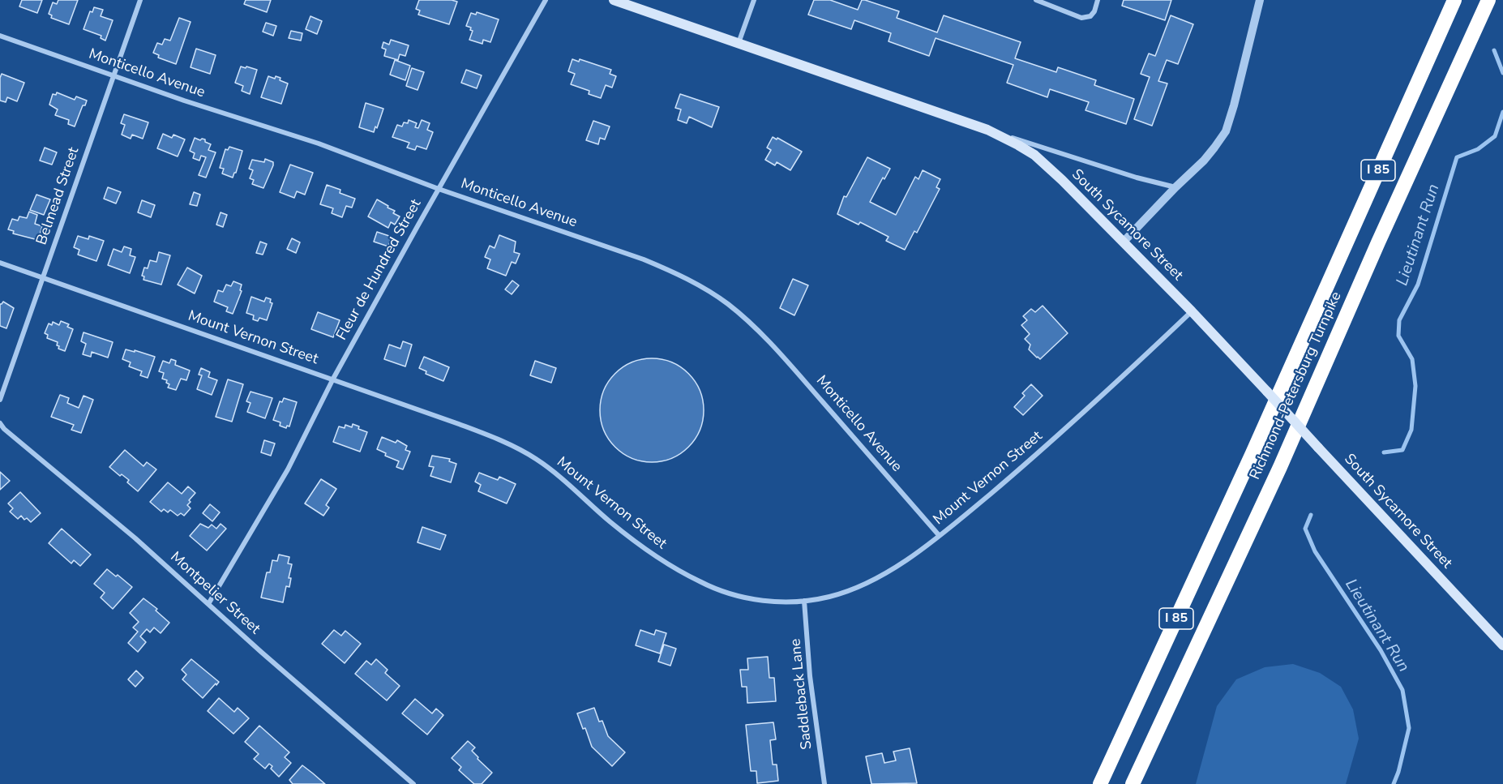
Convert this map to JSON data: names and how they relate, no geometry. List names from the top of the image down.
{
  "streets": {
    "highway": ["I 85", "Richmond-Petersburg Turnpike"],
    "main road": ["South Sycamore Street"],
    "street": [
      "Monticello Avenue",
      "Belmead Street",
      "Fleur de Hundred Street",
      "Mount Vernon Street",
      "Montpelier Street",
      "Saddleback Lane"
    ]
  },
  "crossings": [
    ["Monticello Avenue", "Belmead Street"],
    ["Monticello Avenue", "Fleur de Hundred Street"],
    ["Monticello Avenue", "Mount Vernon Street"],
    ["Belmead Street", "Mount Vernon Street"],
    ["South Sycamore Street", "Mount Vernon Street"],
    ["Fleur de Hundred Street", "Mount Vernon Street"],
    ["Fleur de Hundred Street", "Montpelier Street"],
    ["Mount Vernon Street", "Saddleback Lane"]
  ],
  "water": ["Lieutinant Run"]
}
